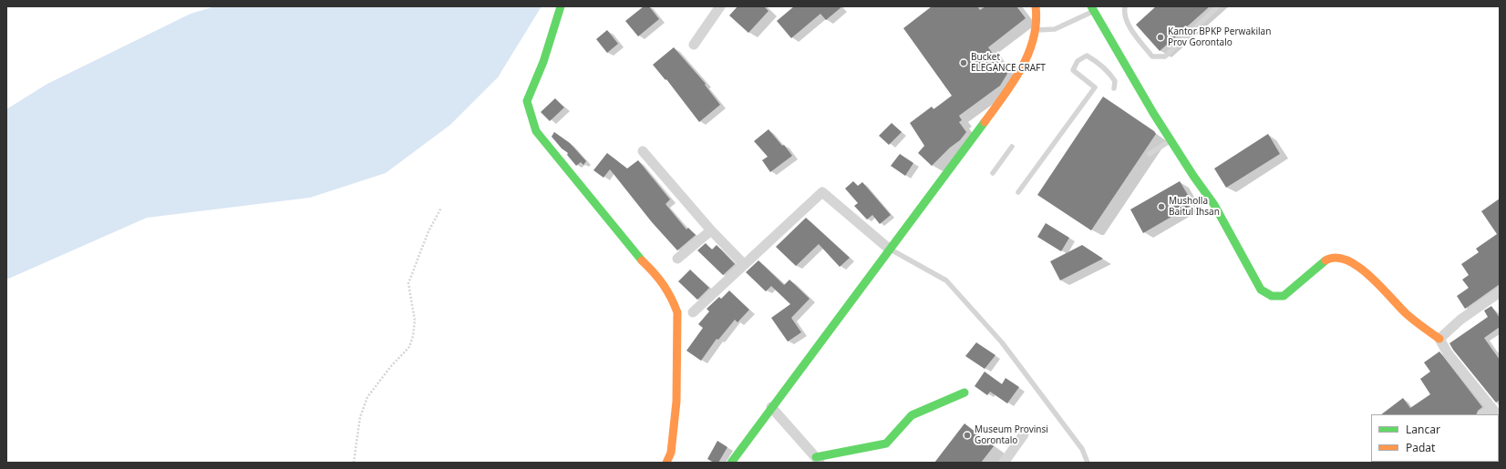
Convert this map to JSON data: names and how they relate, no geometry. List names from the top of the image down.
{
  "places": [
    "Kantor BPKP Perwakilan Prov Gorontalo",
    "Bucket ELEGANCE CRAFT",
    "Musholla Baitul Ihsan",
    "Museum Provinsi Gorontalo"
  ],
  "legend": ["Lancar", "Padat"]
}
